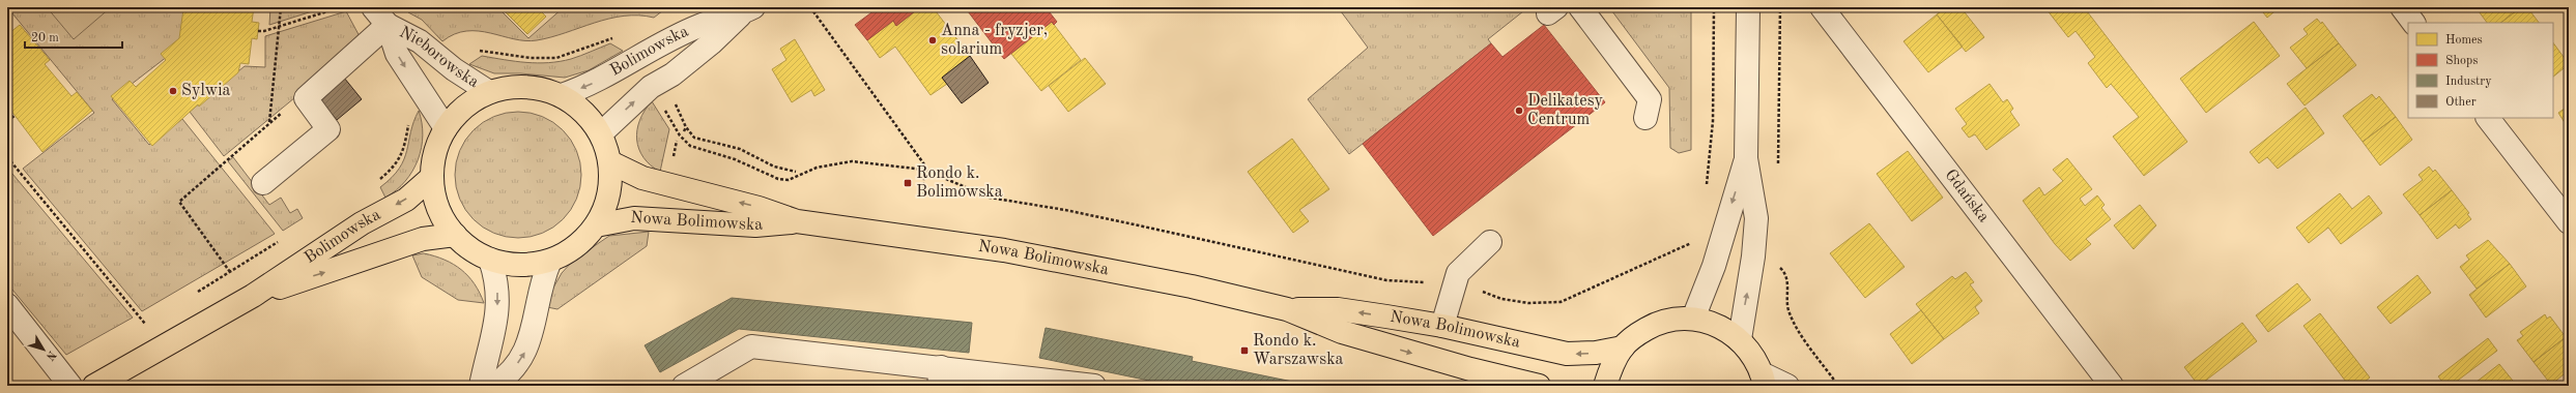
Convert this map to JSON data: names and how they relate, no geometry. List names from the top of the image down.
{
  "streets": {
    "main road": ["Bolimowska", "Nowa Bolimowska"],
    "street": ["Nieborowska", "Gdańska"]
  },
  "places": {
    "other": ["Anna - fryzjer, solarium", "Sylwia", "Delikatesy Centrum"],
    "transit": ["Rondo k. Bolimowska", "Rondo k. Warszawska"]
  },
  "legend": [
    "Homes",
    "Shops",
    "Industry",
    "Other"
  ],
  "scale_bar": "20 m",
  "north": "bottom right"
}
